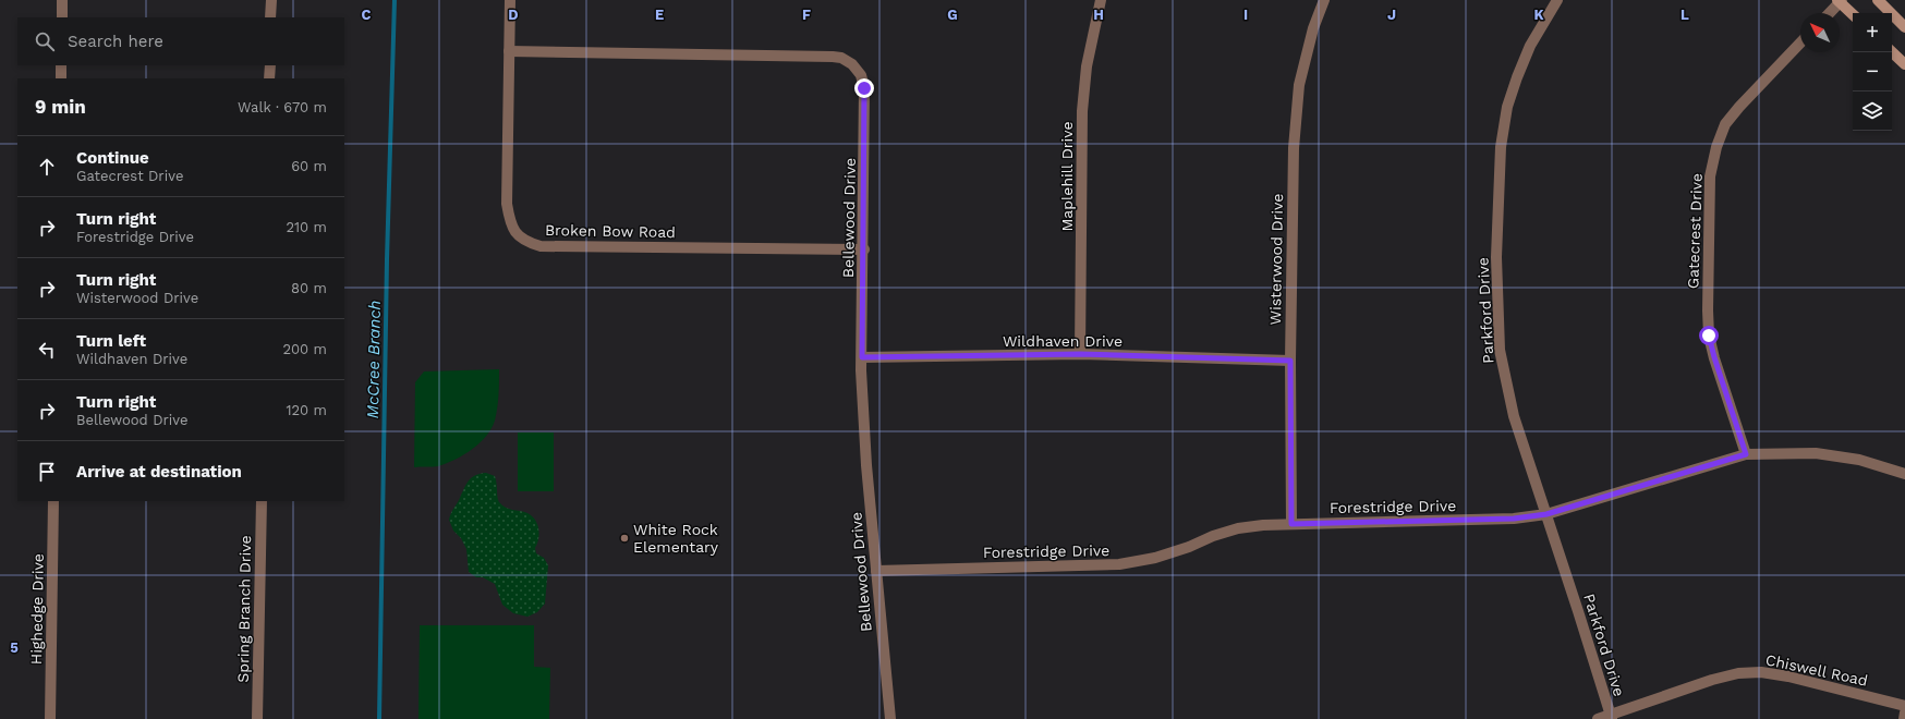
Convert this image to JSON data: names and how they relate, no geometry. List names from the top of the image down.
{
  "streets": {
    "street": [
      "Maplehill Drive",
      "Bellewood Drive",
      "Broken Bow Road",
      "Gatecrest Drive",
      "Wisterwood Drive",
      "Parkford Drive",
      "Wildhaven Drive",
      "Forestridge Drive",
      "Highedge Drive",
      "Spring Branch Drive",
      "Chiswell Road"
    ]
  },
  "crossings": [
    ["Maplehill Drive", "Wildhaven Drive"],
    ["Bellewood Drive", "Broken Bow Road"],
    ["Bellewood Drive", "Wildhaven Drive"],
    ["Bellewood Drive", "Forestridge Drive"],
    ["Gatecrest Drive", "Forestridge Drive"],
    ["Wisterwood Drive", "Wildhaven Drive"],
    ["Wisterwood Drive", "Forestridge Drive"],
    ["Parkford Drive", "Forestridge Drive"],
    ["Parkford Drive", "Chiswell Road"]
  ],
  "water": ["McCree Branch"],
  "places": ["White Rock Elementary"],
  "north": "top left",
  "page": {
    "map_buttons": ["+", "−"],
    "search": "Search here",
    "heading": ["9 min", "Walk · 670 m"],
    "list": [
      ["Continue", "Gatecrest Drive", "60 m"],
      ["Turn right", "Forestridge Drive", "210 m"],
      ["Turn right", "Wisterwood Drive", "80 m"],
      ["Turn left", "Wildhaven Drive", "200 m"],
      ["Turn right", "Bellewood Drive", "120 m"],
      "Arrive at destination"
    ]
  },
  "grid": {
    "columns": [
      "C",
      "D",
      "E",
      "F",
      "G",
      "H",
      "I",
      "J",
      "K",
      "L"
    ],
    "rows": ["5"]
  }
}
